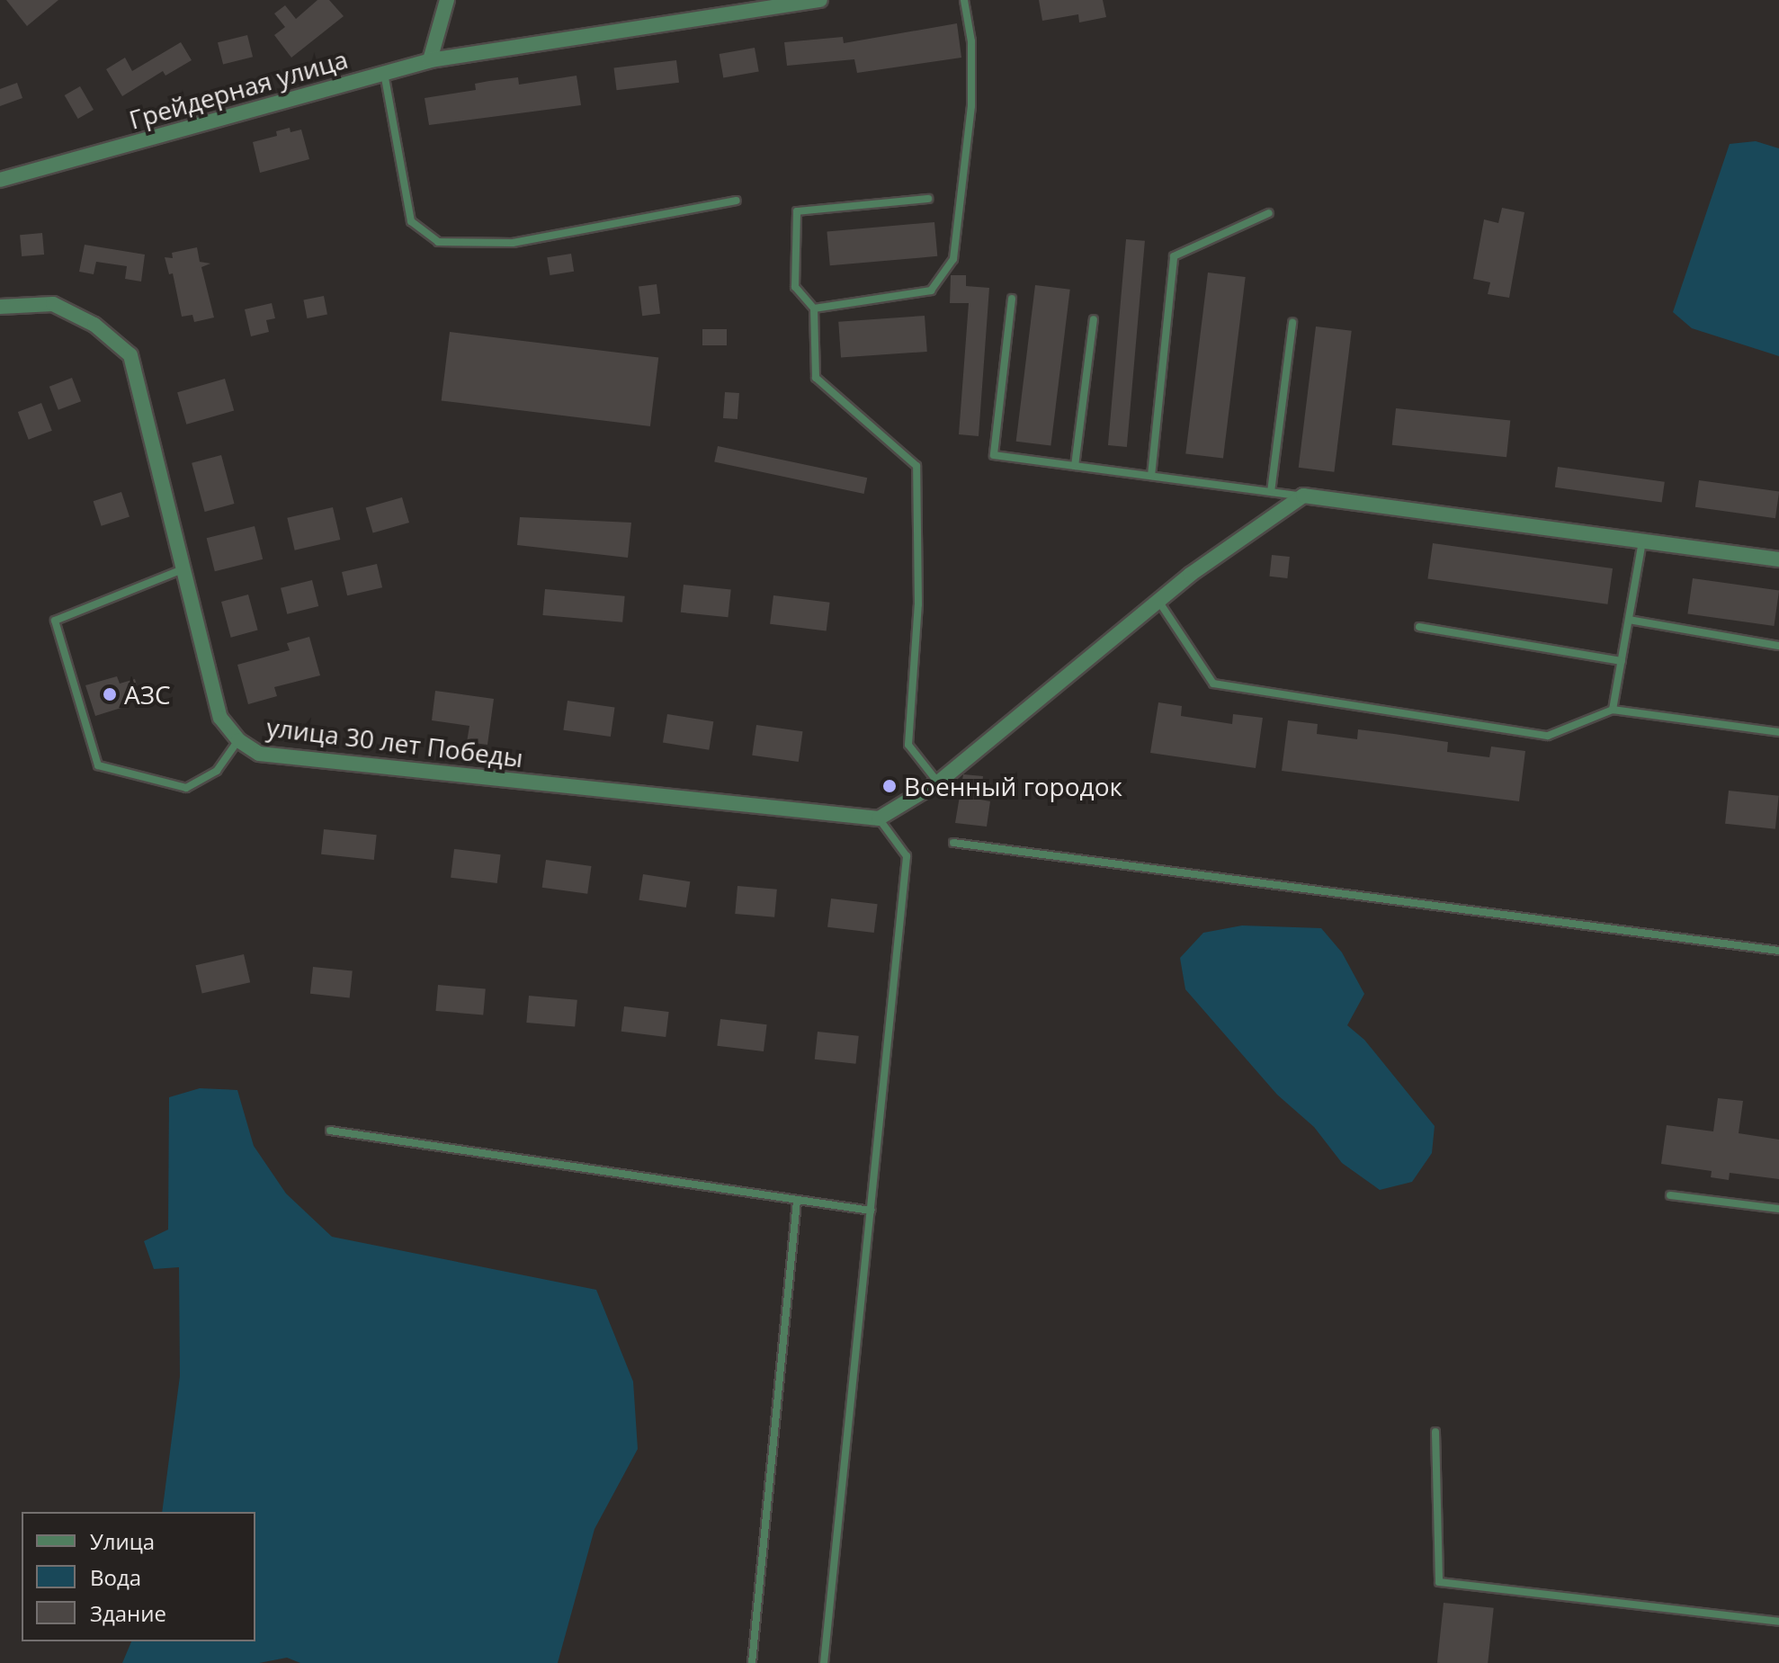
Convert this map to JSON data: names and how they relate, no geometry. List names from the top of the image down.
{
  "streets": {
    "street": ["Грейдерная улица", "улица 30 лет Победы"]
  },
  "places": ["АЗС", "Военный городок"],
  "legend": ["Улица", "Вода", "Здание"]
}
